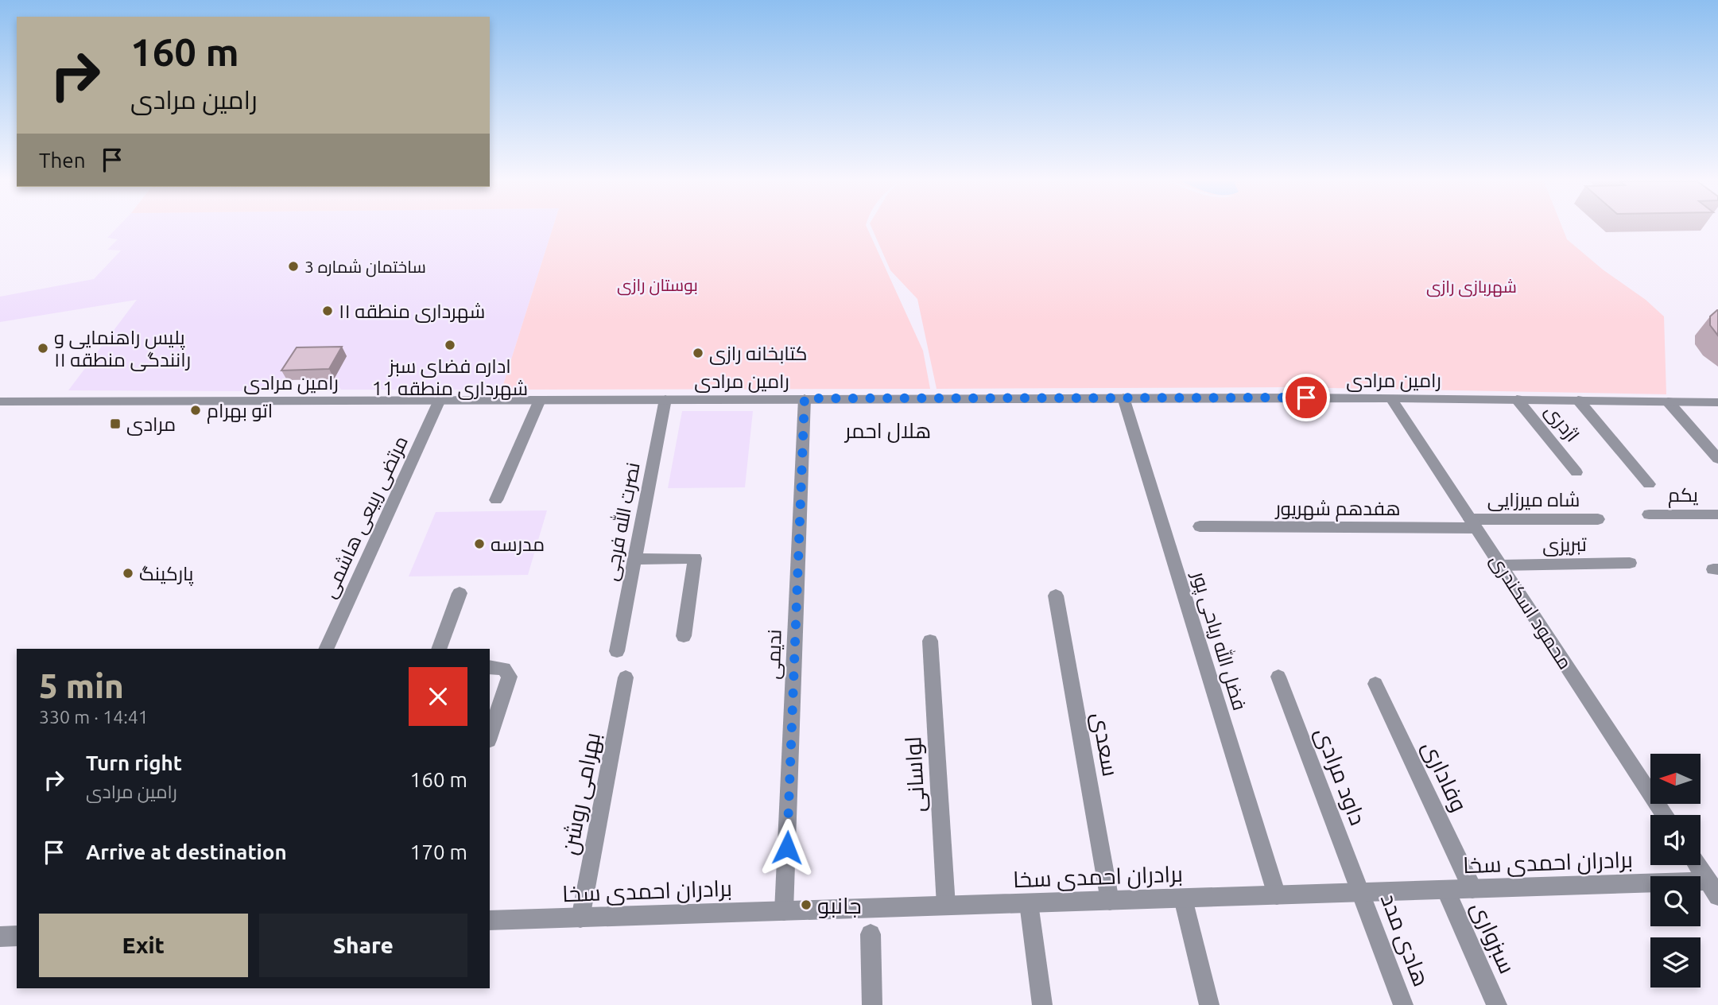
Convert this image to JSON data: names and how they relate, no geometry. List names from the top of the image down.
{
  "streets": {
    "street": [
      "رامین مرادی",
      "اژدری",
      "یکم",
      "شاه میرزایی",
      "هفدهم شهریور",
      "مرتضی ربیعی هاشمی",
      "نصرت الله فرجی",
      "تبریزی",
      "محمود اسکندری",
      "فضل الله ریاحی پور",
      "ندیمی",
      "سعدی",
      "لواسانی",
      "داود مرادی",
      "وفاداری",
      "بهرامی روشن",
      "برادران احمدی سخا",
      "سبزواری",
      "هادی مدد"
    ]
  },
  "crossings": [
    ["رامین مرادی", "اژدری"],
    ["رامین مرادی", "مرتضی ربیعی هاشمی"],
    ["رامین مرادی", "نصرت الله فرجی"],
    ["رامین مرادی", "محمود اسکندری"],
    ["رامین مرادی", "فضل الله ریاحی پور"],
    ["رامین مرادی", "ندیمی"],
    ["شاه میرزایی", "هفدهم شهریور"],
    ["شاه میرزایی", "محمود اسکندری"],
    ["هفدهم شهریور", "محمود اسکندری"],
    ["تبریزی", "محمود اسکندری"],
    ["فضل الله ریاحی پور", "برادران احمدی سخا"],
    ["ندیمی", "برادران احمدی سخا"],
    ["سعدی", "برادران احمدی سخا"],
    ["لواسانی", "برادران احمدی سخا"],
    ["داود مرادی", "برادران احمدی سخا"],
    ["داود مرادی", "هادی مدد"],
    ["وفاداری", "برادران احمدی سخا"],
    ["بهرامی روشن", "برادران احمدی سخا"],
    ["برادران احمدی سخا", "سبزواری"],
    ["برادران احمدی سخا", "هادی مدد"]
  ],
  "districts": ["هلال احمر"],
  "parks": ["بوستان رازی", "شهربازی رازی"],
  "places": {
    "other": [
      "ساختمان شماره 3",
      "شهرداری منطقه ۱۱",
      "اداره فضای سبز شهرداری منطقه 11",
      "پلیس راهنمایی و رانندگی منطقه ۱۱",
      "کتابخانه رازی",
      "اتو بهرام",
      "مدرسه",
      "پارکینگ",
      "جانبو"
    ],
    "transit": ["مرادی"]
  },
  "north": "left",
  "page": {
    "turn": ["160 m", "رامین مرادی"],
    "then": "Then",
    "heading": ["5 min", "330 m · 14:41"],
    "list": [
      {
        "name": "Turn right",
        "note": "رامین مرادی",
        "value": "160 m"
      },
      {
        "name": "Arrive at destination",
        "value": "170 m"
      }
    ],
    "buttons": ["Exit", "Share"]
  }
}
